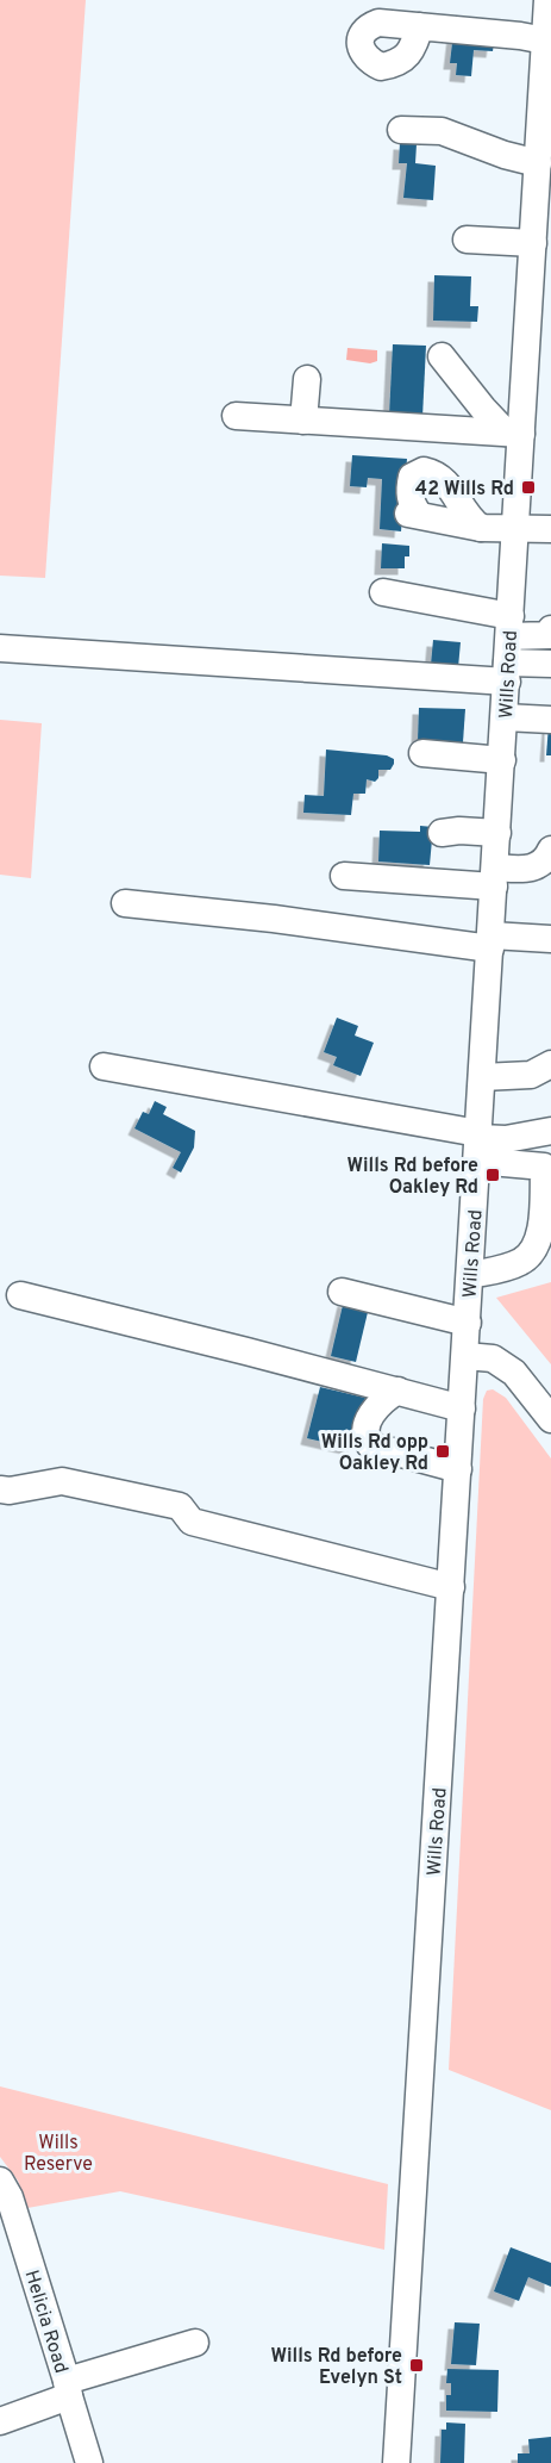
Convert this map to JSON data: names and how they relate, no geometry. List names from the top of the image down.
{
  "streets": {
    "street": ["Wills Road", "Helicia Road"]
  },
  "parks": ["Wills Reserve"],
  "places": {
    "transit": [
      "42 Wills Rd",
      "Wills Rd before Oakley Rd",
      "Wills Rd opp Oakley Rd",
      "Wills Rd before Evelyn St"
    ]
  }
}
